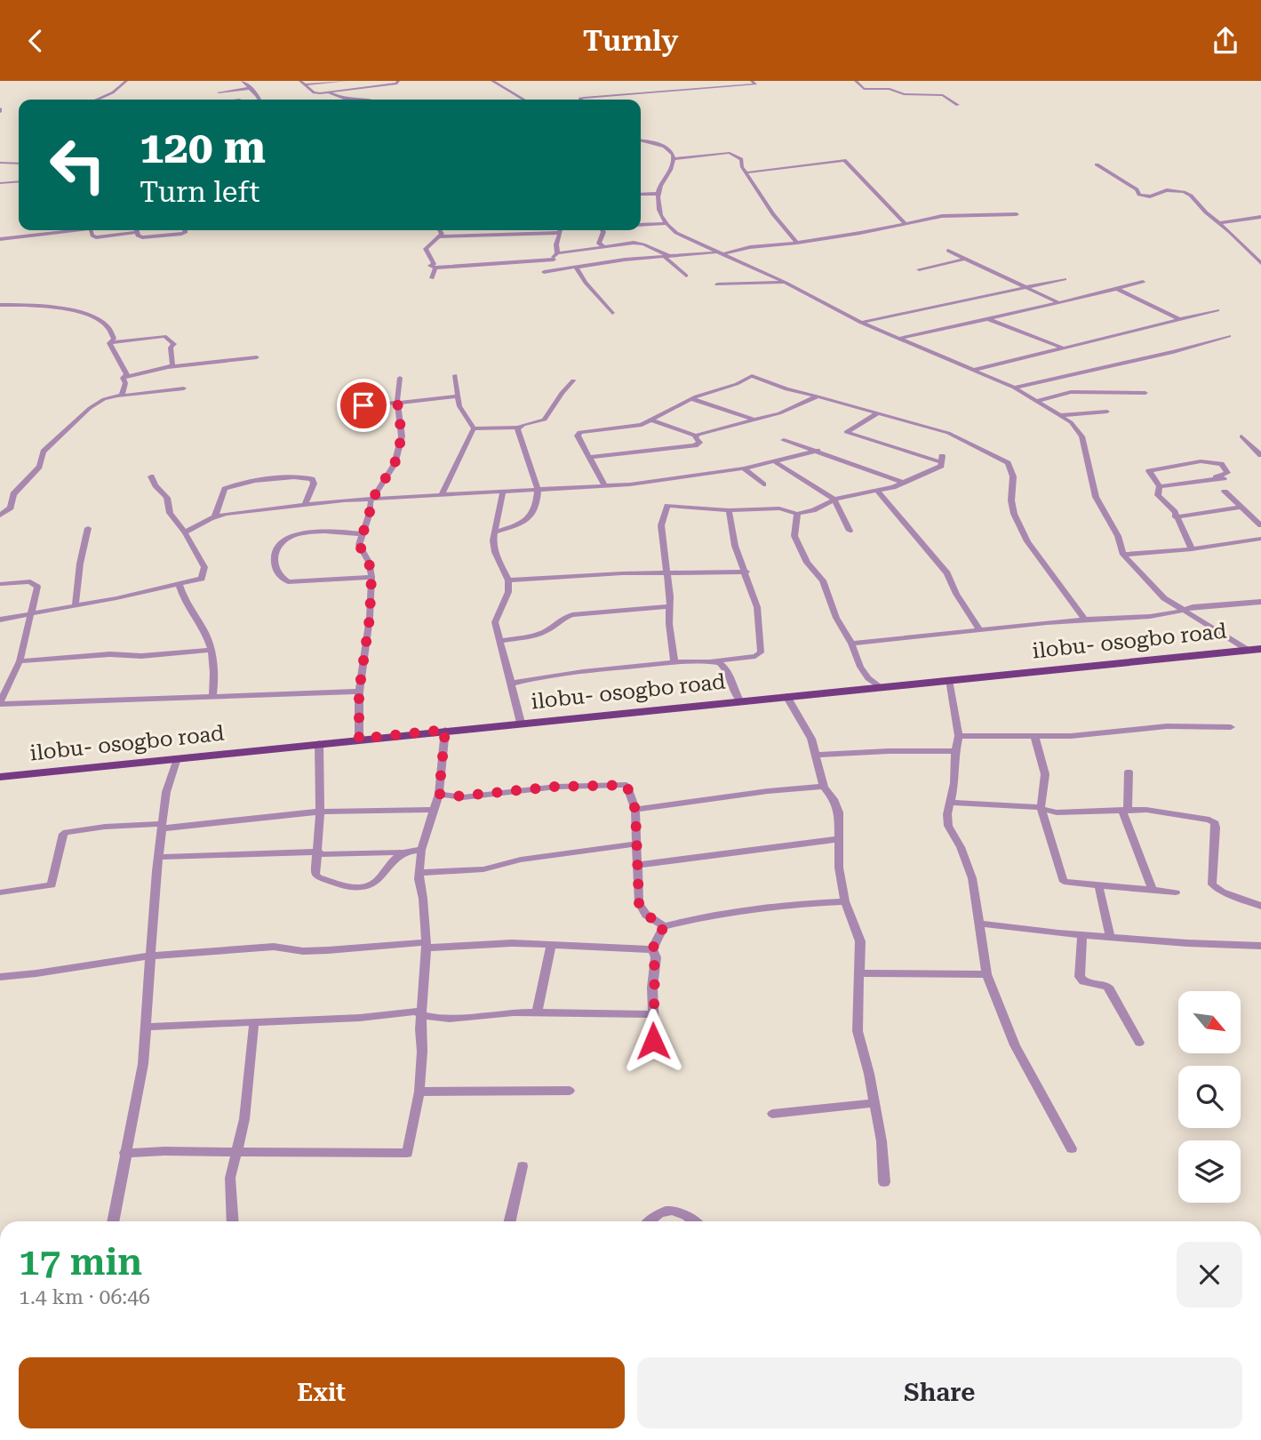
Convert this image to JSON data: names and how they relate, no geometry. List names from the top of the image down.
{
  "streets": {
    "main road": ["ilobu- osogbo road"]
  },
  "north": "bottom right",
  "page": {
    "header": "Turnly",
    "turn": ["120 m", "Turn left"],
    "heading": ["17 min", "1.4 km · 06:46"],
    "buttons": ["Exit", "Share"]
  }
}
